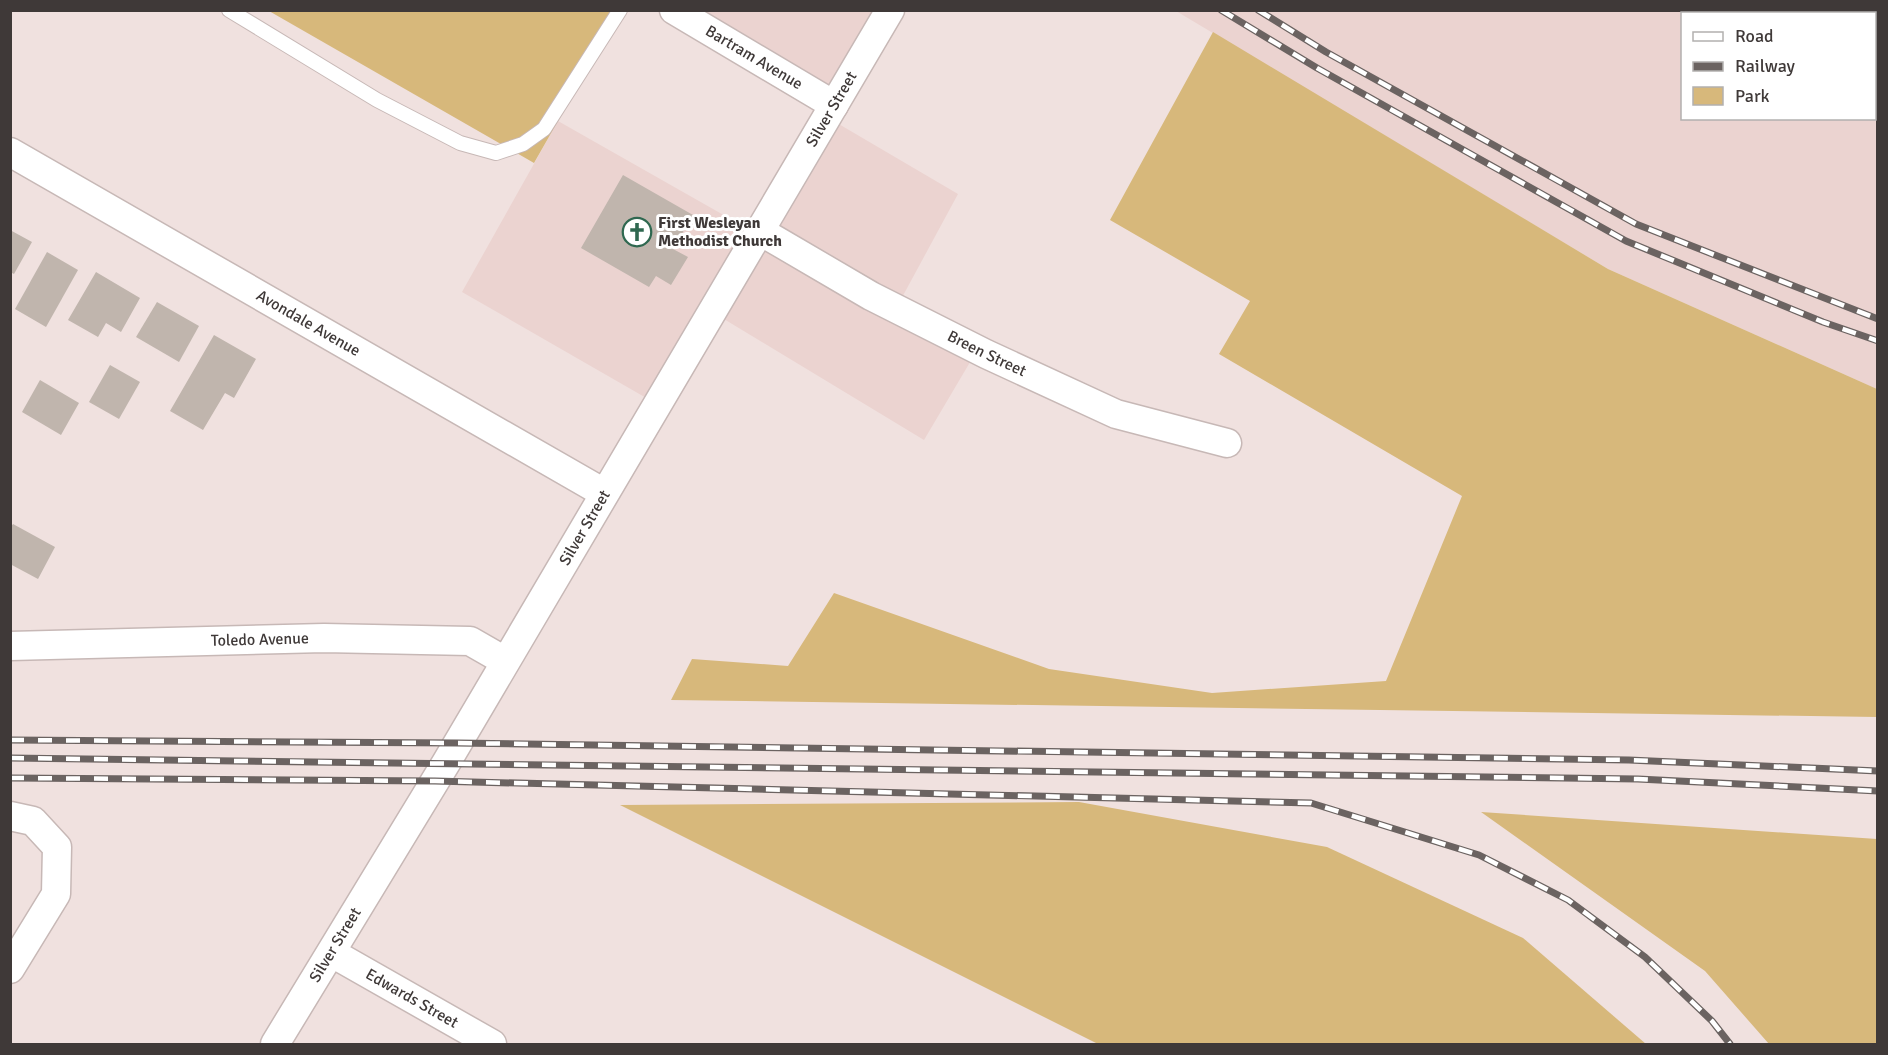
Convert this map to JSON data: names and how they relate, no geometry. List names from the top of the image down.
{
  "streets": {
    "street": [
      "Bartram Avenue",
      "Silver Street",
      "Avondale Avenue",
      "Breen Street",
      "Toledo Avenue",
      "Edwards Street"
    ]
  },
  "crossings": [
    ["Bartram Avenue", "Silver Street"],
    ["Silver Street", "Avondale Avenue"],
    ["Silver Street", "Breen Street"],
    ["Silver Street", "Toledo Avenue"],
    ["Silver Street", "Edwards Street"]
  ],
  "places": {
    "church": ["First Wesleyan Methodist Church"]
  },
  "legend": ["Road", "Railway", "Park"]
}
